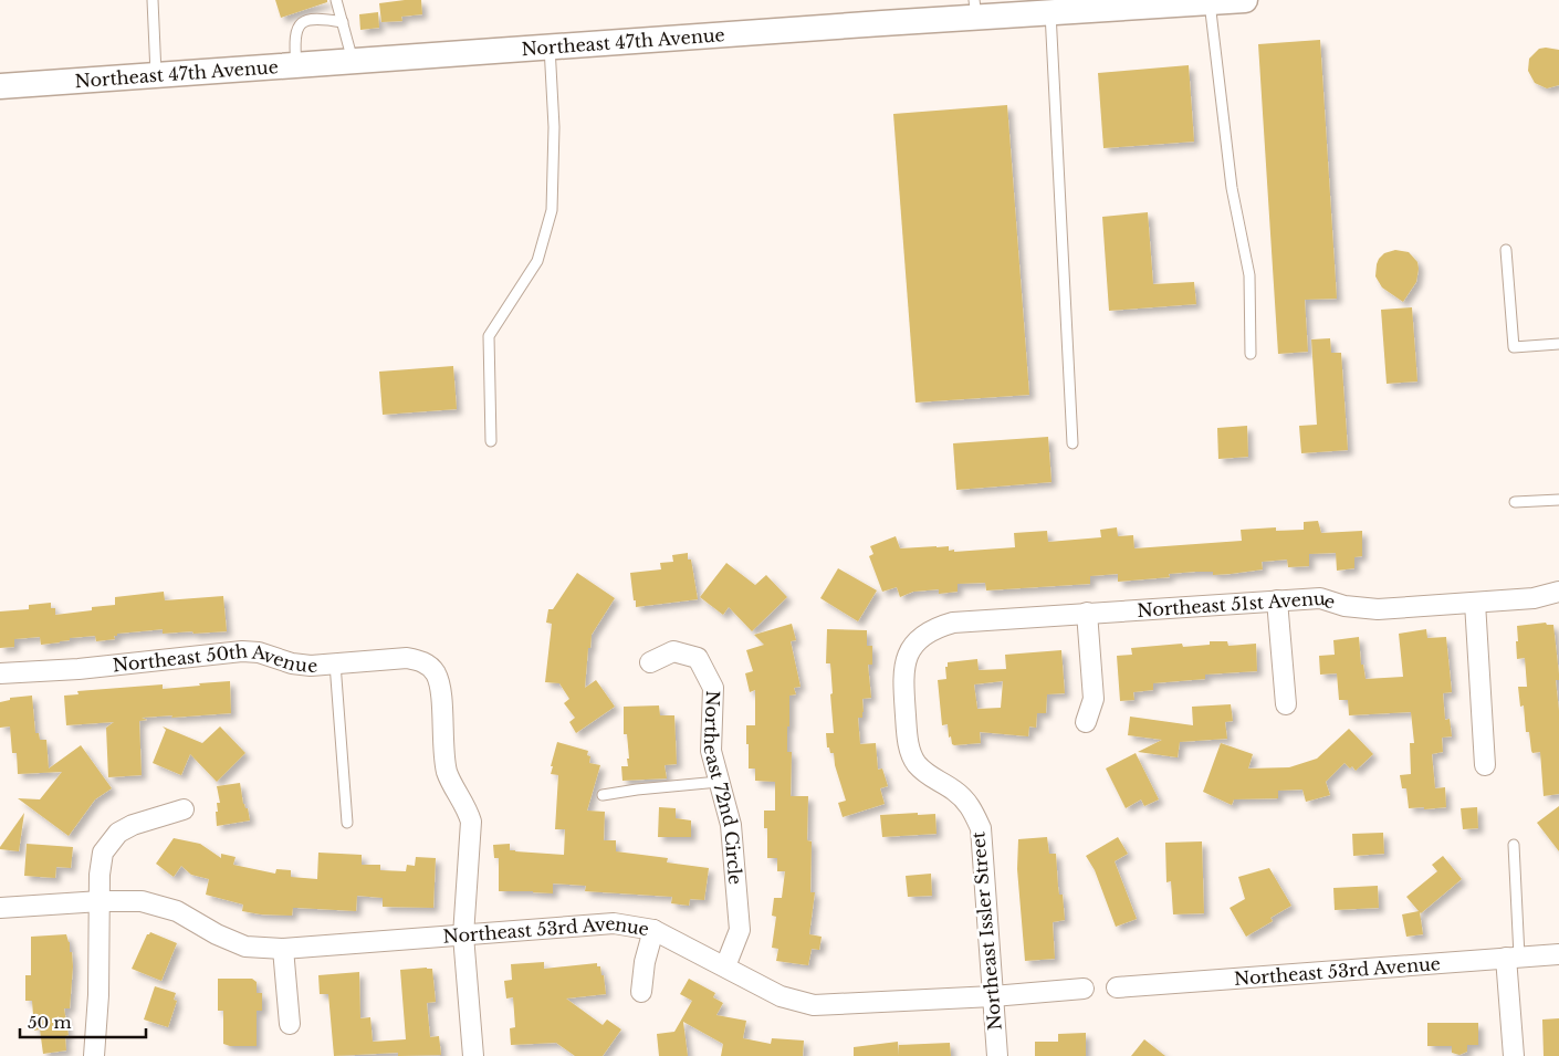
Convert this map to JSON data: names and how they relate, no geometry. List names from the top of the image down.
{
  "streets": {
    "street": [
      "Northeast 47th Avenue",
      "Northeast 51st Avenue",
      "Northeast 50th Avenue",
      "Northeast 72nd Circle",
      "Northeast Issler Street",
      "Northeast 53rd Avenue"
    ]
  },
  "crossings": [
    ["Northeast 51st Avenue", "Northeast Issler Street"],
    ["Northeast 50th Avenue", "Northeast 53rd Avenue"],
    ["Northeast 72nd Circle", "Northeast 53rd Avenue"],
    ["Northeast Issler Street", "Northeast 53rd Avenue"]
  ],
  "scale_bar": "50 m"
}
